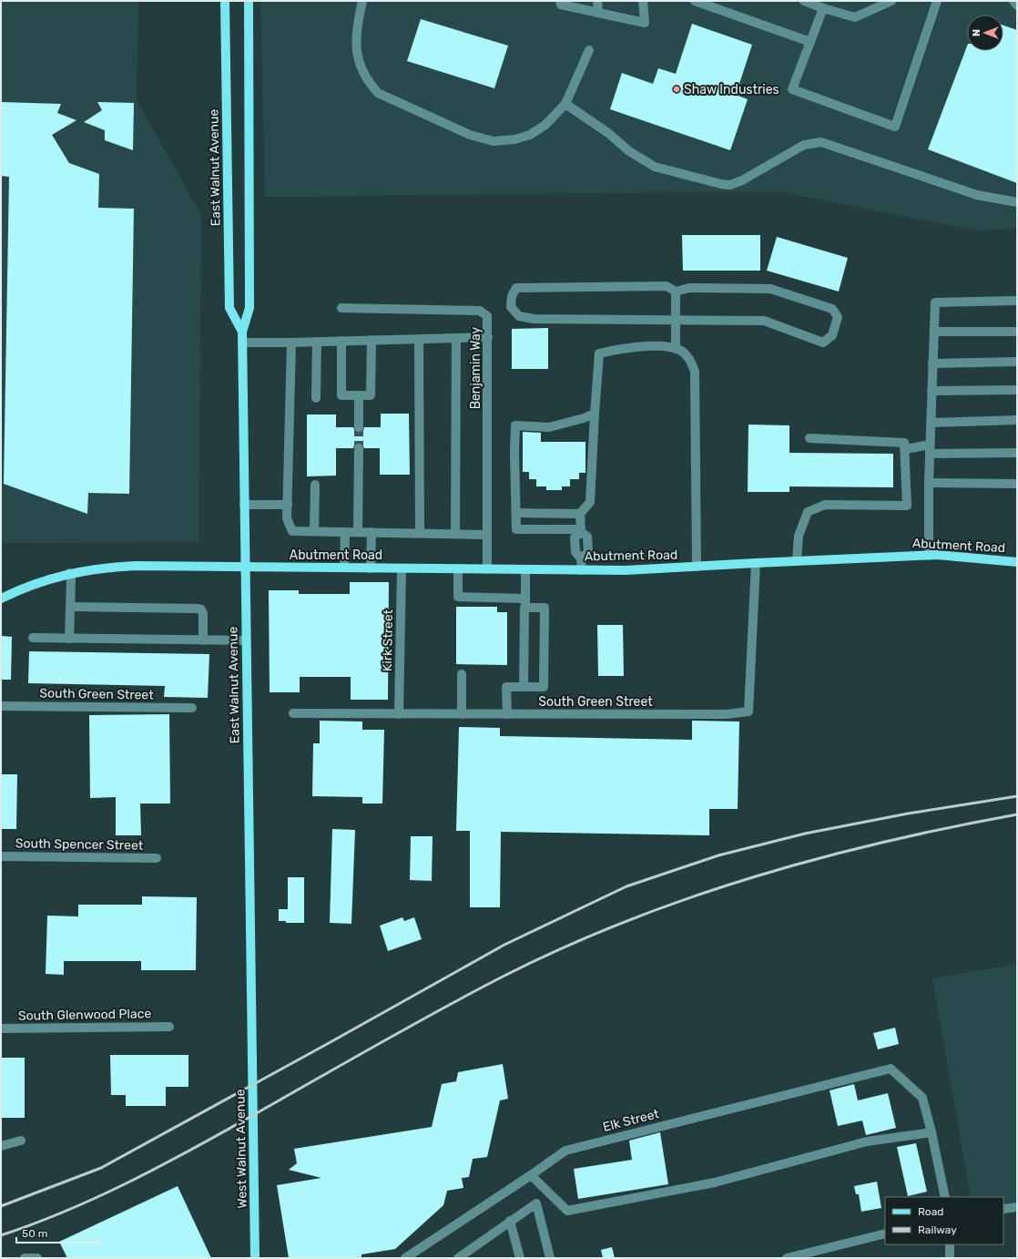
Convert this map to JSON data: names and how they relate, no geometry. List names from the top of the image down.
{
  "streets": {
    "main road": ["East Walnut Avenue", "Abutment Road", "West Walnut Avenue"],
    "street": [
      "Benjamin Way",
      "Kirk Street",
      "South Green Street",
      "South Spencer Street",
      "South Glenwood Place",
      "Elk Street"
    ]
  },
  "crossings": [
    ["East Walnut Avenue", "Abutment Road"],
    ["East Walnut Avenue", "West Walnut Avenue"],
    ["Benjamin Way", "Abutment Road"],
    ["Abutment Road", "Kirk Street"],
    ["Abutment Road", "South Green Street"],
    ["Kirk Street", "South Green Street"]
  ],
  "places": ["Shaw Industries"],
  "legend": ["Road", "Railway"],
  "scale_bar": "50 m",
  "north": "left"
}
